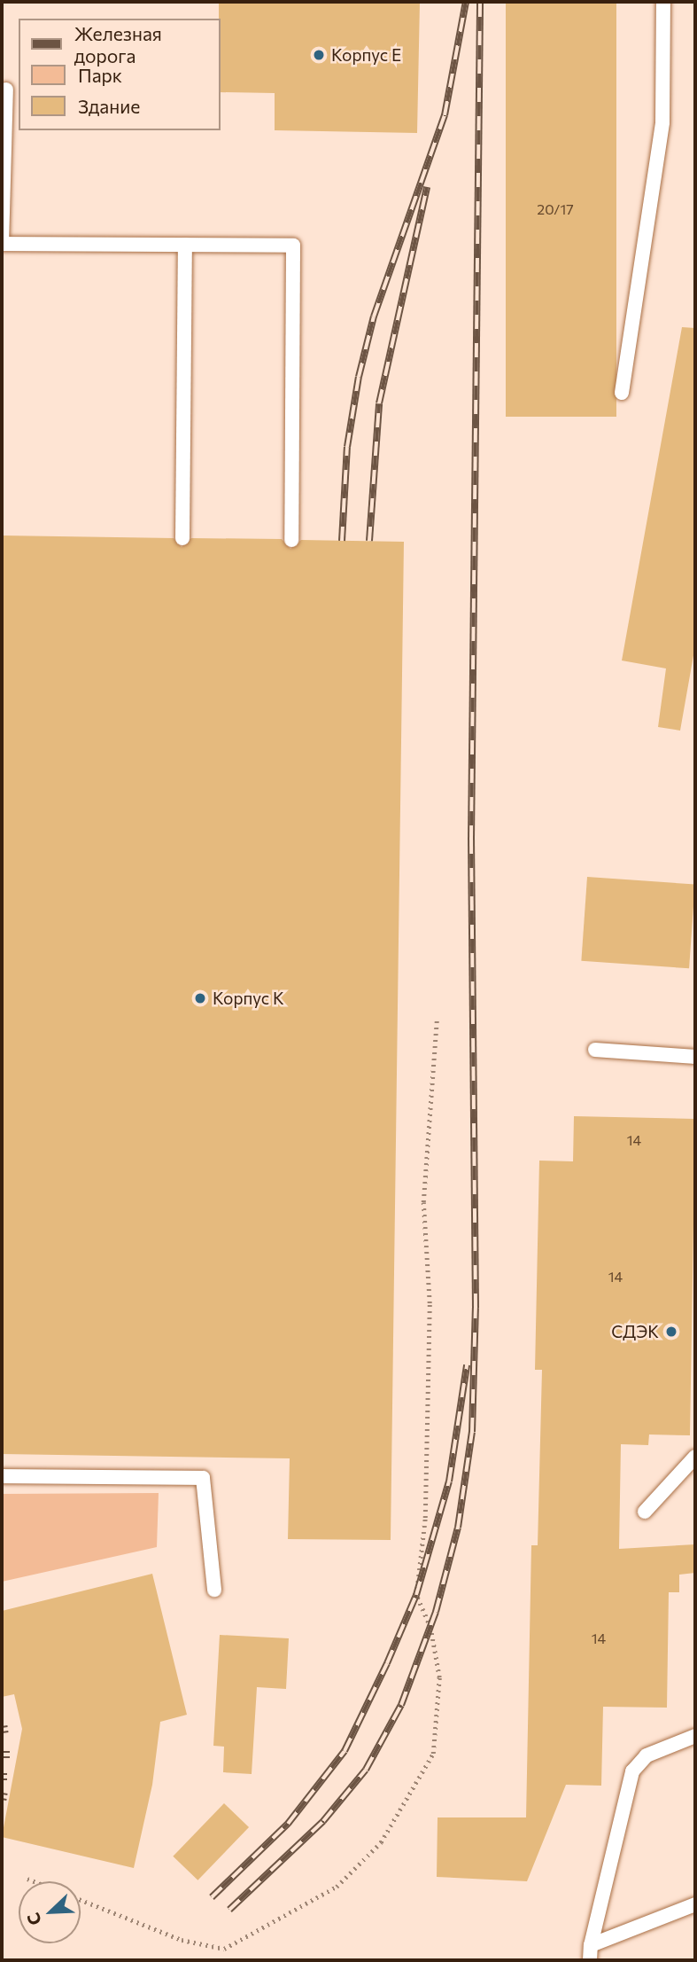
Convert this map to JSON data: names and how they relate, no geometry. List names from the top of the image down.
{
  "places": ["Корпус Е", "Корпус К", "СДЭК"],
  "house_numbers": [
    "20/17",
    "14",
    "14",
    "14"
  ],
  "legend": ["Железная дорога", "Парк", "Здание"],
  "north": "bottom left"
}
